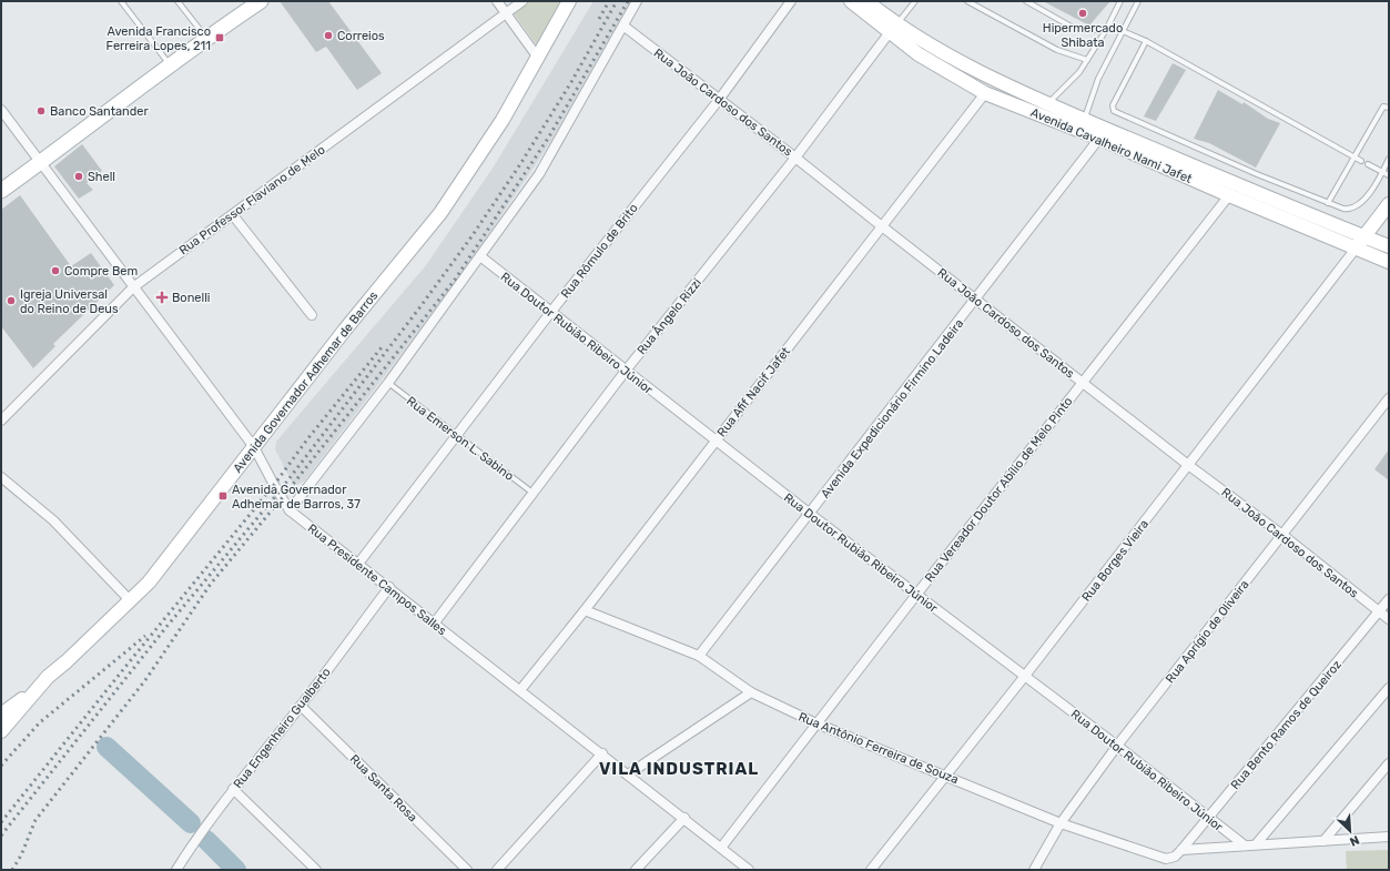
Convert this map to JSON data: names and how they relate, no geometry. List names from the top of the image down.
{
  "streets": {
    "main road": ["Avenida Cavalheiro Nami Jafet", "Avenida Governador Adhemar de Barros"],
    "street": [
      "Rua João Cardoso dos Santos",
      "Rua Professor Flaviano de Melo",
      "Rua Rômulo de Brito",
      "Rua Ângelo Rizzi",
      "Rua Doutor Rubião Ribeiro Júnior",
      "Rua Afif Nacif Jafet",
      "Avenida Expedicionário Firmino Ladeira",
      "Rua Vereador Doutor Abílio de Melo Pinto",
      "Rua Borges Vieira",
      "Rua Presidente Campos Salles",
      "Rua Aprígio de Oliveira",
      "Rua Bento Ramos de Queiroz",
      "Rua Engenheiro Gualberto",
      "Rua Antônio Ferreira de Souza",
      "Rua Santa Rosa"
    ],
    "lane": ["Rua Emerson L. Sabino"]
  },
  "crossings": [
    ["Rua João Cardoso dos Santos", "Rua Rômulo de Brito"],
    ["Rua João Cardoso dos Santos", "Rua Ângelo Rizzi"],
    ["Rua João Cardoso dos Santos", "Rua Afif Nacif Jafet"],
    ["Rua João Cardoso dos Santos", "Avenida Expedicionário Firmino Ladeira"],
    ["Rua João Cardoso dos Santos", "Rua Vereador Doutor Abílio de Melo Pinto"],
    ["Rua João Cardoso dos Santos", "Rua Borges Vieira"],
    ["Rua João Cardoso dos Santos", "Rua Aprígio de Oliveira"],
    ["Rua João Cardoso dos Santos", "Rua Bento Ramos de Queiroz"],
    ["Avenida Cavalheiro Nami Jafet", "Rua Ângelo Rizzi"],
    ["Avenida Cavalheiro Nami Jafet", "Rua Afif Nacif Jafet"],
    ["Avenida Cavalheiro Nami Jafet", "Avenida Expedicionário Firmino Ladeira"],
    ["Avenida Cavalheiro Nami Jafet", "Rua Vereador Doutor Abílio de Melo Pinto"],
    ["Avenida Cavalheiro Nami Jafet", "Rua Borges Vieira"],
    ["Rua Professor Flaviano de Melo", "Rua Presidente Campos Salles"],
    ["Rua Rômulo de Brito", "Rua Doutor Rubião Ribeiro Júnior"],
    ["Rua Rômulo de Brito", "Rua Emerson L. Sabino"],
    ["Rua Rômulo de Brito", "Rua Presidente Campos Salles"],
    ["Rua Ângelo Rizzi", "Rua Doutor Rubião Ribeiro Júnior"],
    ["Rua Ângelo Rizzi", "Rua Emerson L. Sabino"],
    ["Rua Ângelo Rizzi", "Rua Presidente Campos Salles"],
    ["Rua Doutor Rubião Ribeiro Júnior", "Rua Afif Nacif Jafet"],
    ["Rua Doutor Rubião Ribeiro Júnior", "Avenida Expedicionário Firmino Ladeira"],
    ["Rua Doutor Rubião Ribeiro Júnior", "Rua Vereador Doutor Abílio de Melo Pinto"],
    ["Rua Doutor Rubião Ribeiro Júnior", "Rua Borges Vieira"],
    ["Rua Doutor Rubião Ribeiro Júnior", "Rua Aprígio de Oliveira"],
    ["Rua Doutor Rubião Ribeiro Júnior", "Rua Bento Ramos de Queiroz"],
    ["Avenida Governador Adhemar de Barros", "Rua Presidente Campos Salles"],
    ["Rua Afif Nacif Jafet", "Rua Presidente Campos Salles"],
    ["Rua Afif Nacif Jafet", "Rua Antônio Ferreira de Souza"],
    ["Avenida Expedicionário Firmino Ladeira", "Rua Antônio Ferreira de Souza"],
    ["Rua Vereador Doutor Abílio de Melo Pinto", "Rua Presidente Campos Salles"],
    ["Rua Vereador Doutor Abílio de Melo Pinto", "Rua Antônio Ferreira de Souza"],
    ["Rua Borges Vieira", "Rua Antônio Ferreira de Souza"],
    ["Rua Presidente Campos Salles", "Rua Engenheiro Gualberto"],
    ["Rua Aprígio de Oliveira", "Rua Antônio Ferreira de Souza"],
    ["Rua Bento Ramos de Queiroz", "Rua Antônio Ferreira de Souza"],
    ["Rua Engenheiro Gualberto", "Rua Santa Rosa"]
  ],
  "districts": ["VILA INDUSTRIAL"],
  "places": {
    "other": [
      "Hipermercado Shibata",
      "Correios",
      "Banco Santander",
      "Shell",
      "Compre Bem",
      "Igreja Universal do Reino de Deus"
    ],
    "transit": ["Avenida Francisco Ferreira Lopes, 211", "Avenida Governador Adhemar de Barros, 37"],
    "health": ["Bonelli"]
  },
  "north": "bottom right"
}
